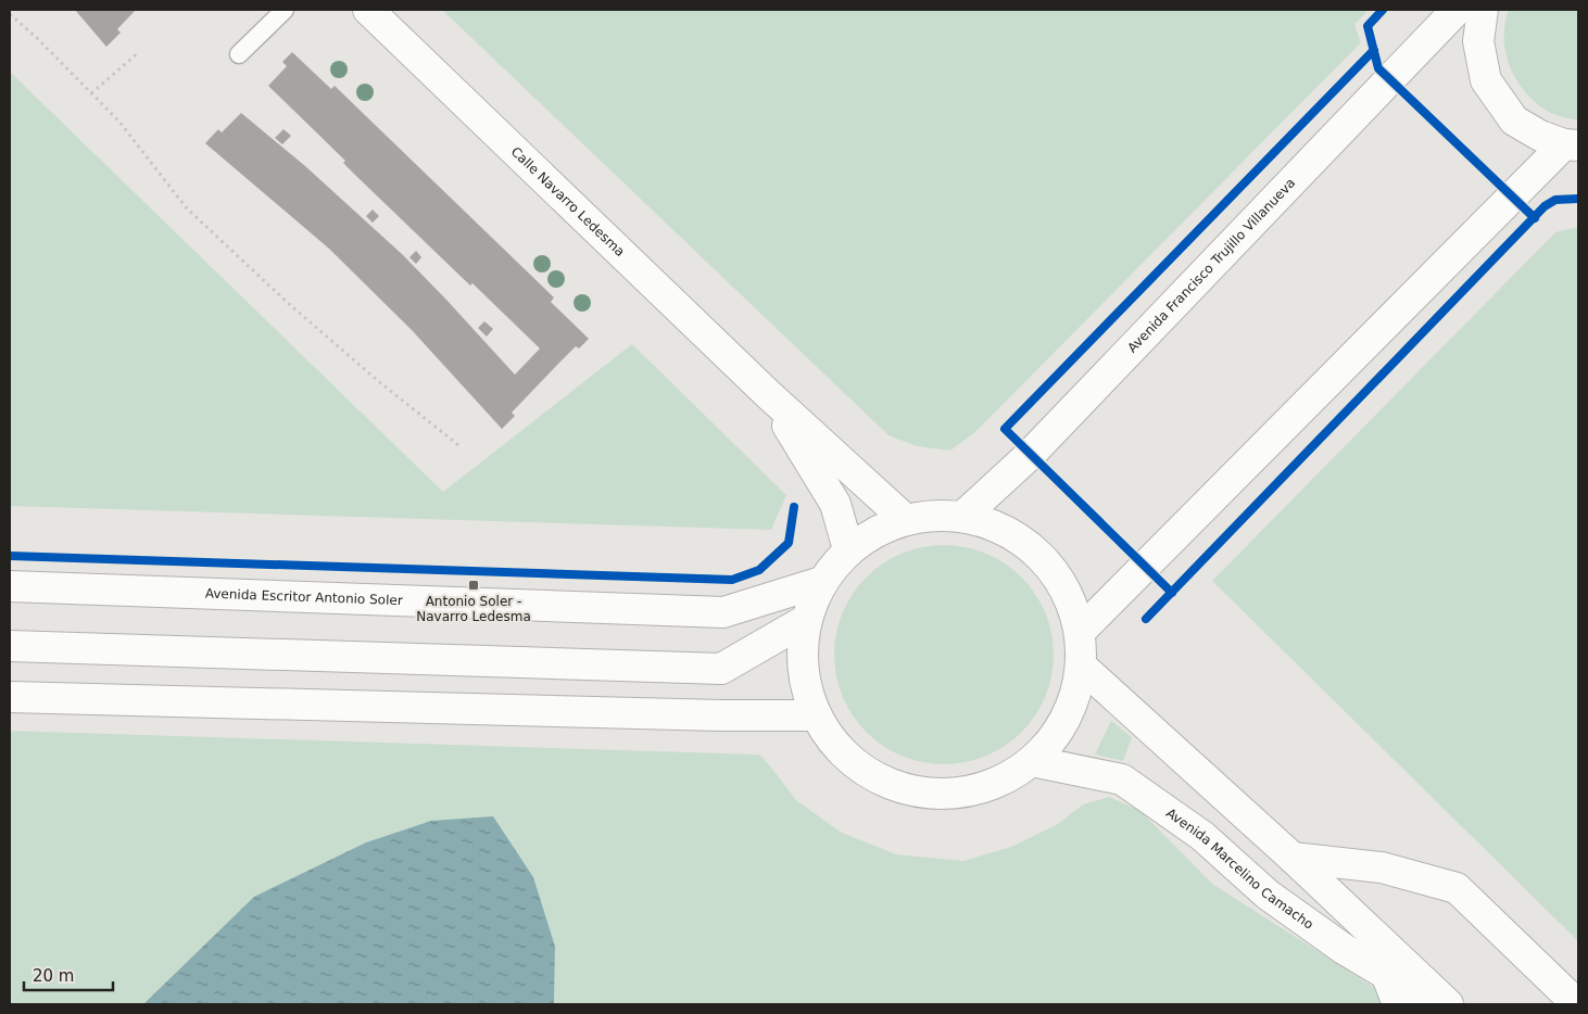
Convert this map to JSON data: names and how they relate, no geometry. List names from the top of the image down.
{
  "streets": {
    "street": [
      "Calle Navarro Ledesma",
      "Avenida Francisco Trujillo Villanueva",
      "Avenida Escritor Antonio Soler",
      "Avenida Marcelino Camacho"
    ]
  },
  "places": {
    "transit": ["Antonio Soler - Navarro Ledesma"]
  },
  "scale_bar": "20 m"
}
